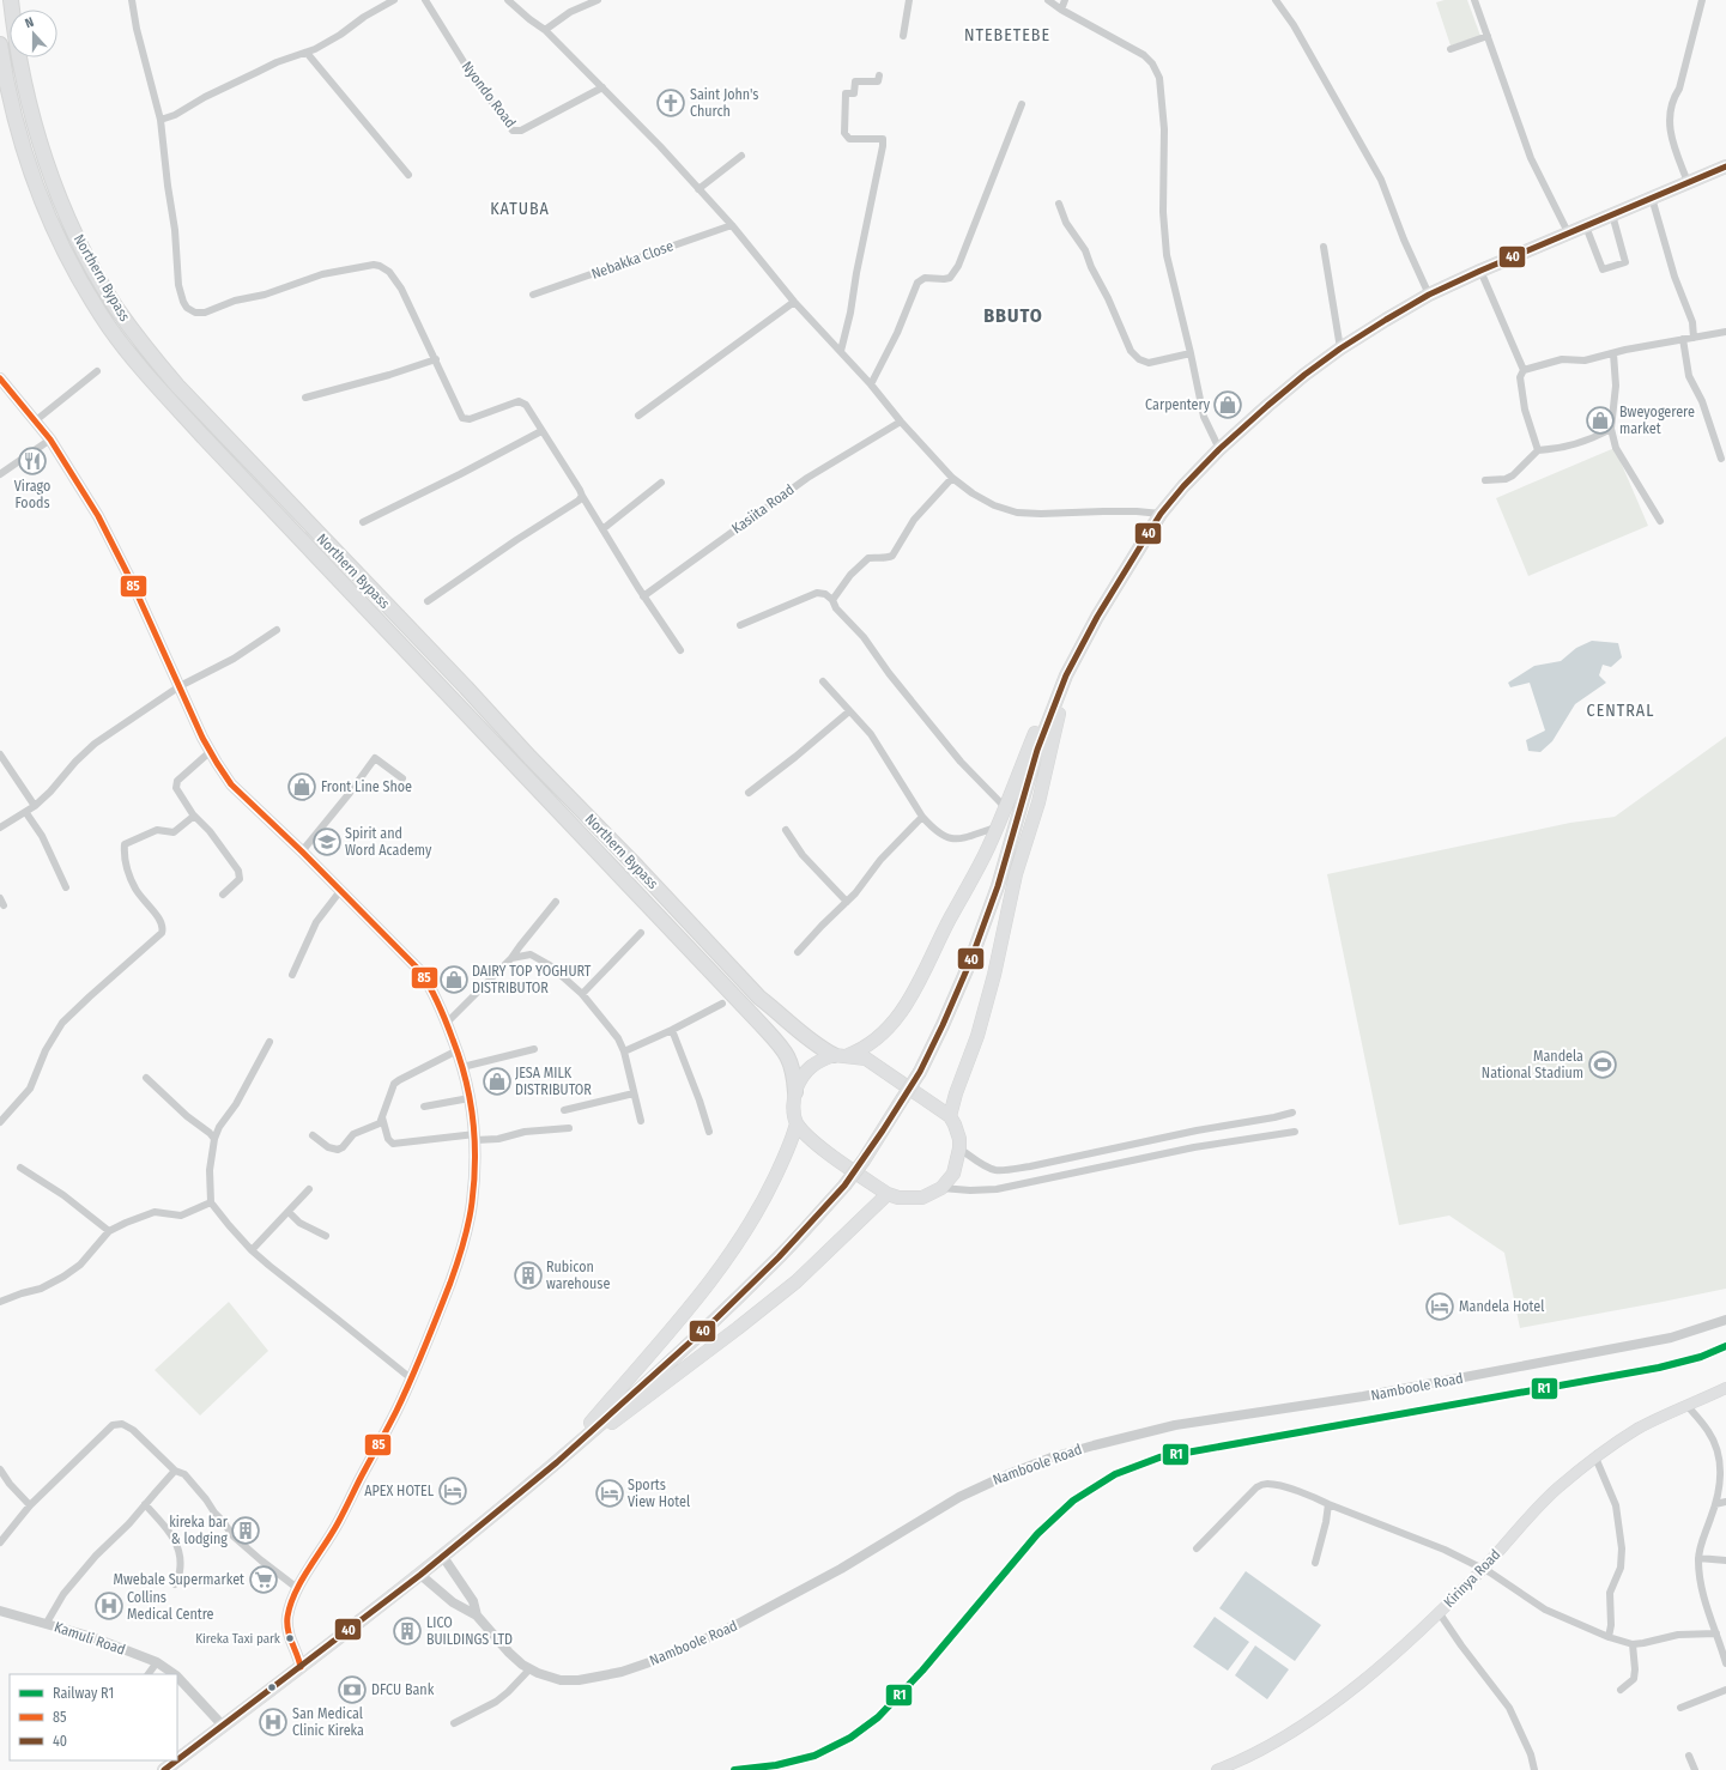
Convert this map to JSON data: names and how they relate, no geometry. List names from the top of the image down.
{
  "streets": {
    "highway": ["Northern Bypass"],
    "main road": ["Kirinya Road"],
    "street": [
      "Nyondo Road",
      "Nebakka Close",
      "Kasiita Road",
      "Namboole Road",
      "Kamuli Road"
    ]
  },
  "districts": [
    "NTEBETEBE",
    "KATUBA",
    "BBUTO",
    "CENTRAL"
  ],
  "places": {
    "church": ["Saint John's Church"],
    "shop": [
      "Carpentery",
      "Bweyogerere market",
      "Front Line Shoe",
      "DAIRY TOP YOGHURT DISTRIBUTOR",
      "JESA MILK DISTRIBUTOR"
    ],
    "restaurant": ["Virago Foods"],
    "school or university": ["Spirit and Word Academy"],
    "sports": ["Mandela National Stadium"],
    "building": ["Rubicon warehouse", "kireka bar & lodging", "LICO BUILDINGS LTD"],
    "hotel": ["Mandela Hotel", "APEX HOTEL", "Sports View Hotel"],
    "supermarket": ["Mwebale Supermarket"],
    "hospital": ["Collins Medical Centre", "San Medical Clinic Kireka"],
    "other": ["Kireka Taxi park"],
    "bank": ["DFCU Bank"]
  },
  "lines": ["transit line 40", "transit line 85", "rail line R1"],
  "legend": ["Railway R1", "85", "40"],
  "north": "top"
}
